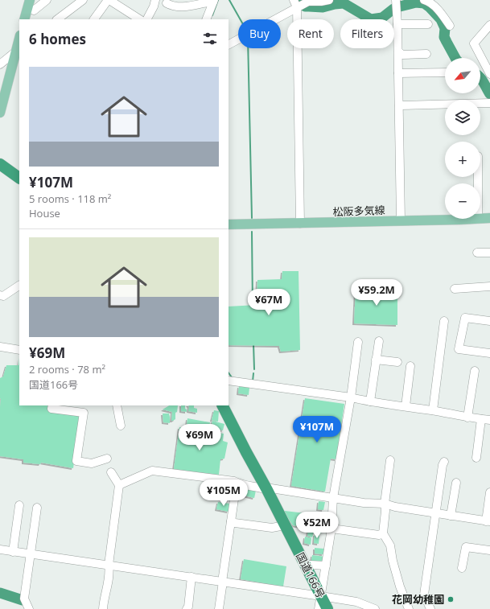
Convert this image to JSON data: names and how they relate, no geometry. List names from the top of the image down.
{
  "streets": {
    "highway": ["国道166号"],
    "main road": ["松阪多気線"]
  },
  "places": ["花岡幼稚園"],
  "north": "bottom left",
  "page": {
    "chip": ["Buy", "Rent", "Filters"],
    "heading": "6 homes",
    "map_buttons": ["+", "−"],
    "list": [
      {
        "name": "¥107M",
        "note": "5 rooms · 118 m² · House"
      },
      {
        "name": "¥69M",
        "note": "2 rooms · 78 m² · 国道166号"
      }
    ],
    "price": [
      "¥59.2M",
      "¥67M",
      "¥107M",
      "¥69M",
      "¥105M",
      "¥52M"
    ]
  }
}
